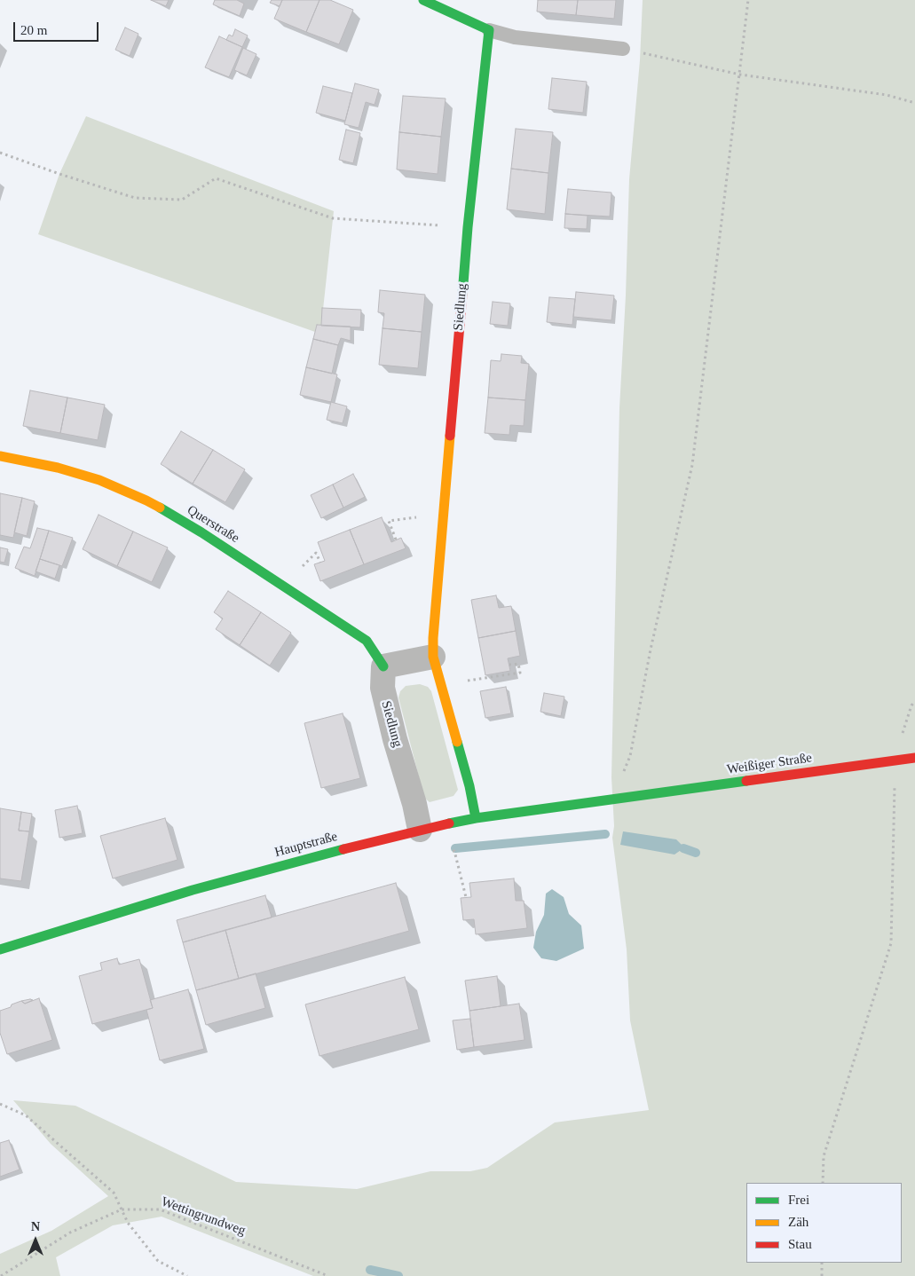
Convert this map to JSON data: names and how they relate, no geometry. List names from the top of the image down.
{
  "streets": {
    "street": [
      "Siedlung",
      "Querstraße",
      "Weißiger Straße",
      "Hauptstraße"
    ],
    "path": ["Wettingrundweg"]
  },
  "crossings": [
    ["Siedlung", "Querstraße"],
    ["Siedlung", "Hauptstraße"],
    ["Weißiger Straße", "Hauptstraße"]
  ],
  "legend": ["Frei", "Zäh", "Stau"],
  "scale_bar": "20 m",
  "north": "top"
}
